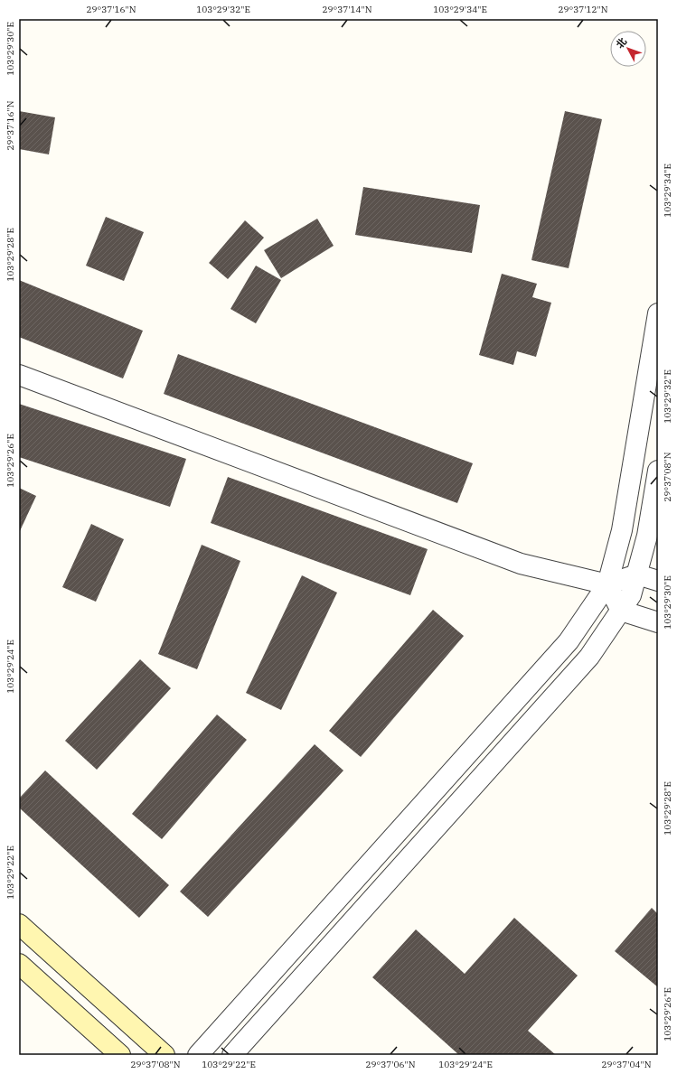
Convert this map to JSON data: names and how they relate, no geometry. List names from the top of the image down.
{
  "north": "top left",
  "coordinates": [
    "29°37'16\"N",
    "103°29'32\"E",
    "29°37'14\"N",
    "103°29'34\"E",
    "29°37'12\"N",
    "103°29'30\"E",
    "103°29'28\"E",
    "103°29'26\"E",
    "29°37'08\"N",
    "103°29'24\"E",
    "103°29'22\"E",
    "29°37'06\"N",
    "29°37'04\"N"
  ]
}
